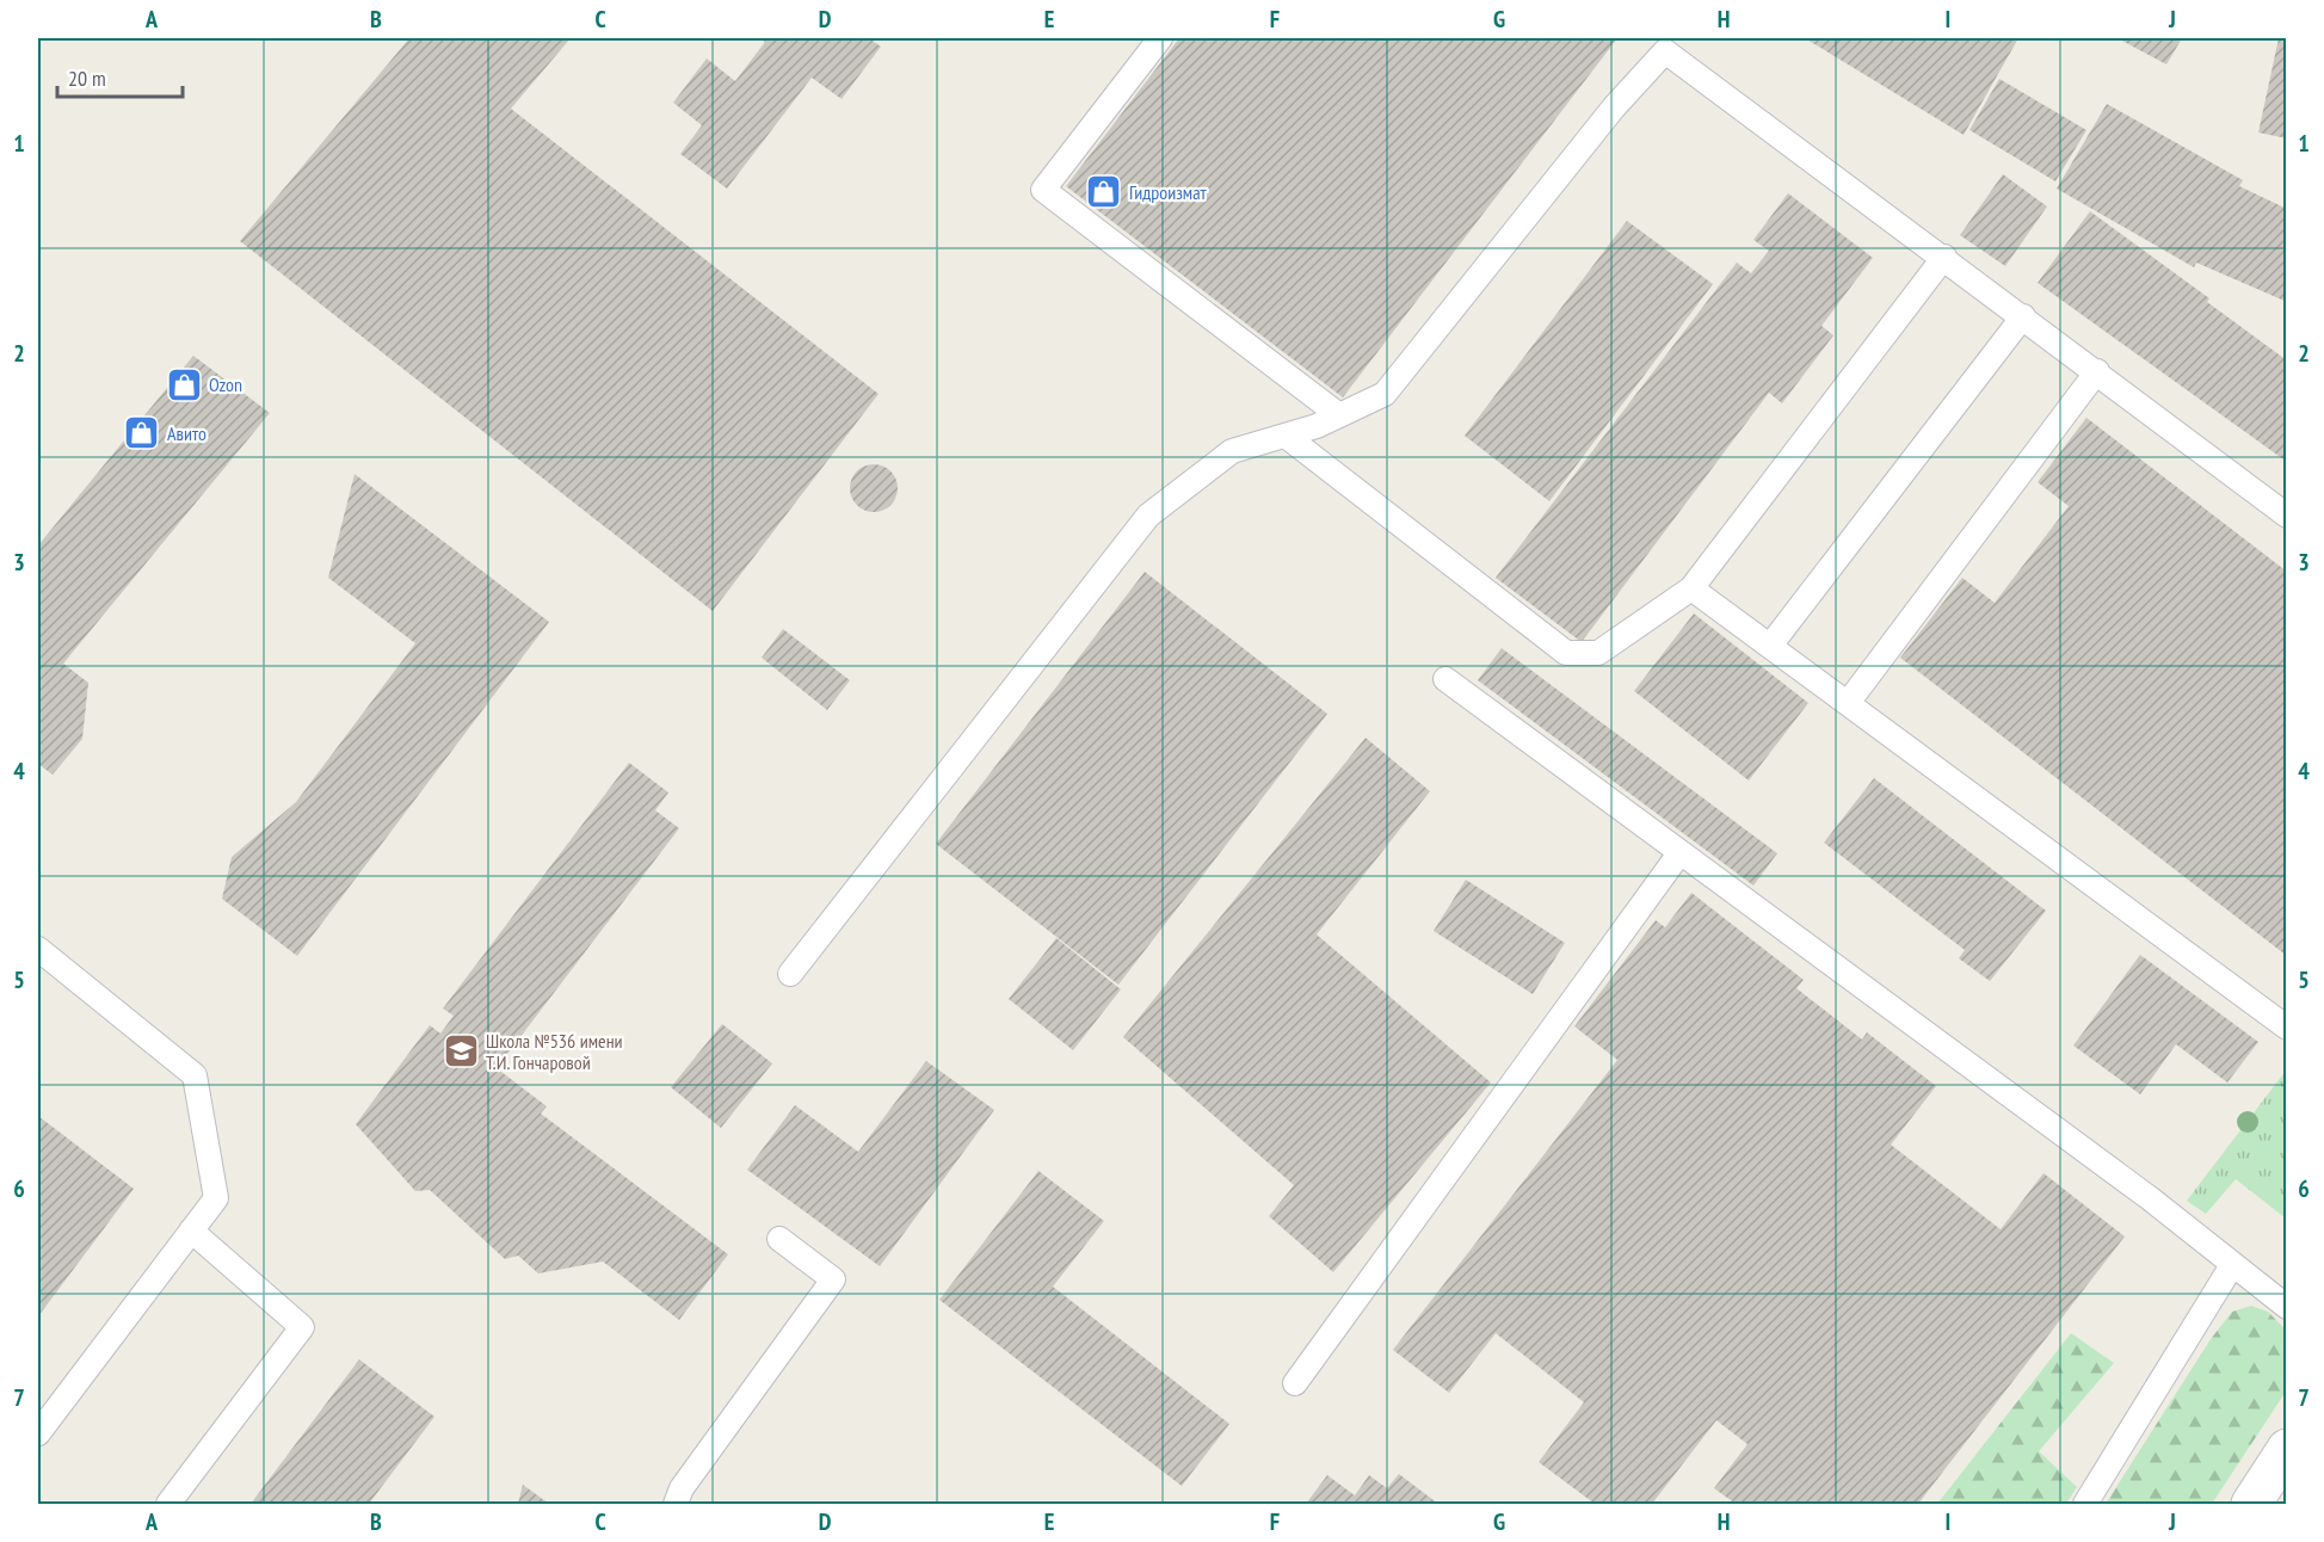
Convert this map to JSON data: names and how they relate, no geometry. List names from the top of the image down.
{
  "places": {
    "shop": ["Гидроизмат", "Ozon", "Авито"],
    "school or university": ["Школа №536 имени Т.И. Гончаровой"]
  },
  "scale_bar": "20 m",
  "grid": {
    "columns": [
      "A",
      "B",
      "C",
      "D",
      "E",
      "F",
      "G",
      "H",
      "I",
      "J"
    ],
    "rows": [
      "1",
      "2",
      "3",
      "4",
      "5",
      "6",
      "7"
    ]
  }
}
